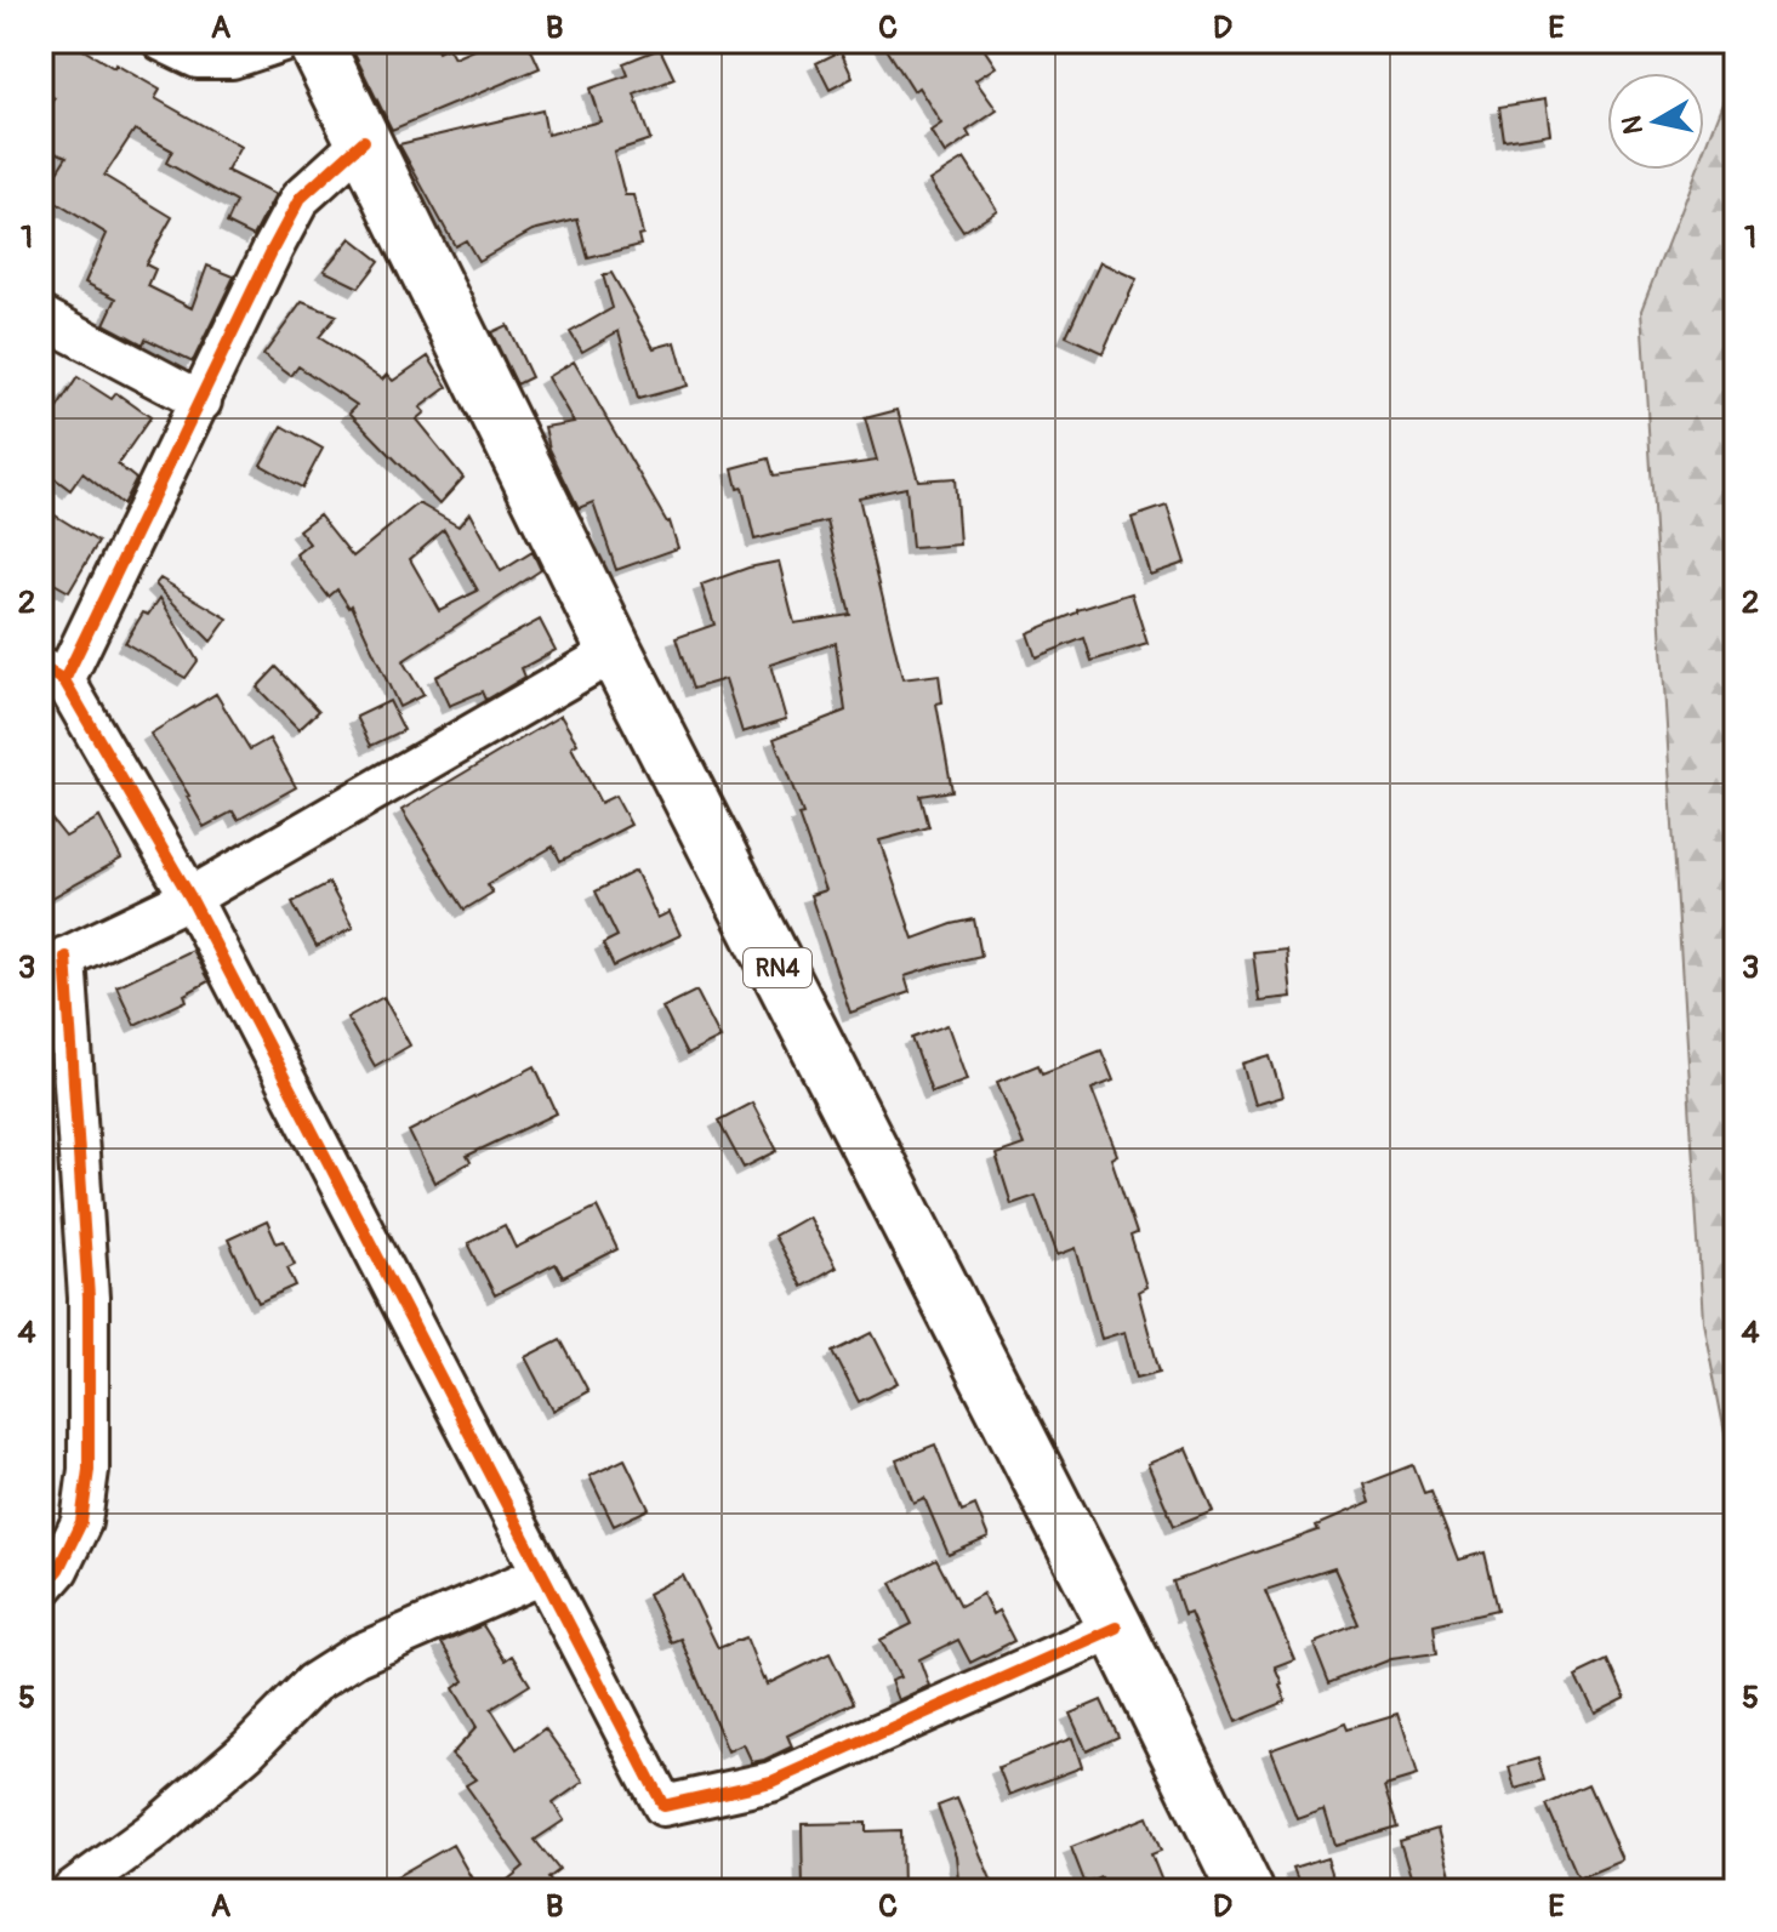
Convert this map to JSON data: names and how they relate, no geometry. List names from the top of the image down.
{
  "streets": {
    "highway": ["RN4"]
  },
  "north": "left",
  "grid": {
    "columns": [
      "A",
      "B",
      "C",
      "D",
      "E"
    ],
    "rows": [
      "1",
      "2",
      "3",
      "4",
      "5"
    ]
  }
}
